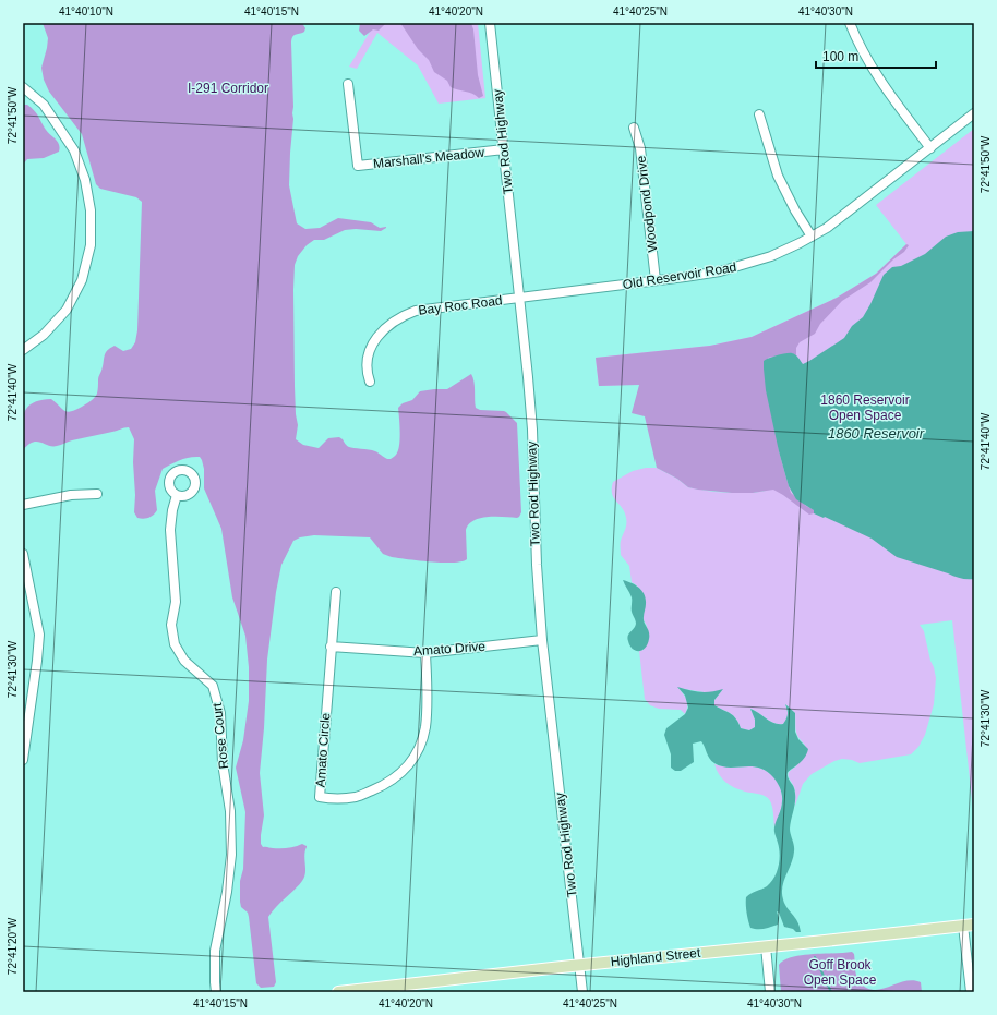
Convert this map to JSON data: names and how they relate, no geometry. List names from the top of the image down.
{
  "streets": {
    "main road": ["Highland Street"],
    "street": [
      "Two Rod Highway",
      "Marshall's Meadow",
      "Woodpond Drive",
      "Old Reservoir Road",
      "Bay Roc Road",
      "Amato Drive",
      "Rose Court",
      "Amato Circle"
    ]
  },
  "crossings": [
    ["Two Rod Highway", "Marshall's Meadow"],
    ["Two Rod Highway", "Old Reservoir Road"],
    ["Two Rod Highway", "Bay Roc Road"],
    ["Two Rod Highway", "Amato Drive"],
    ["Two Rod Highway", "Highland Street"],
    ["Woodpond Drive", "Old Reservoir Road"],
    ["Old Reservoir Road", "Bay Roc Road"],
    ["Amato Drive", "Amato Circle"]
  ],
  "water": ["1860 Reservoir"],
  "parks": ["I-291 Corridor", "1860 Reservoir Open Space", "Goff Brook Open Space"],
  "scale_bar": "100 m",
  "coordinates": [
    "41°40'10\"N",
    "41°40'15\"N",
    "41°40'20\"N",
    "41°40'25\"N",
    "41°40'30\"N",
    "72°41'50\"W",
    "72°41'40\"W",
    "72°41'30\"W",
    "72°41'20\"W"
  ]
}
